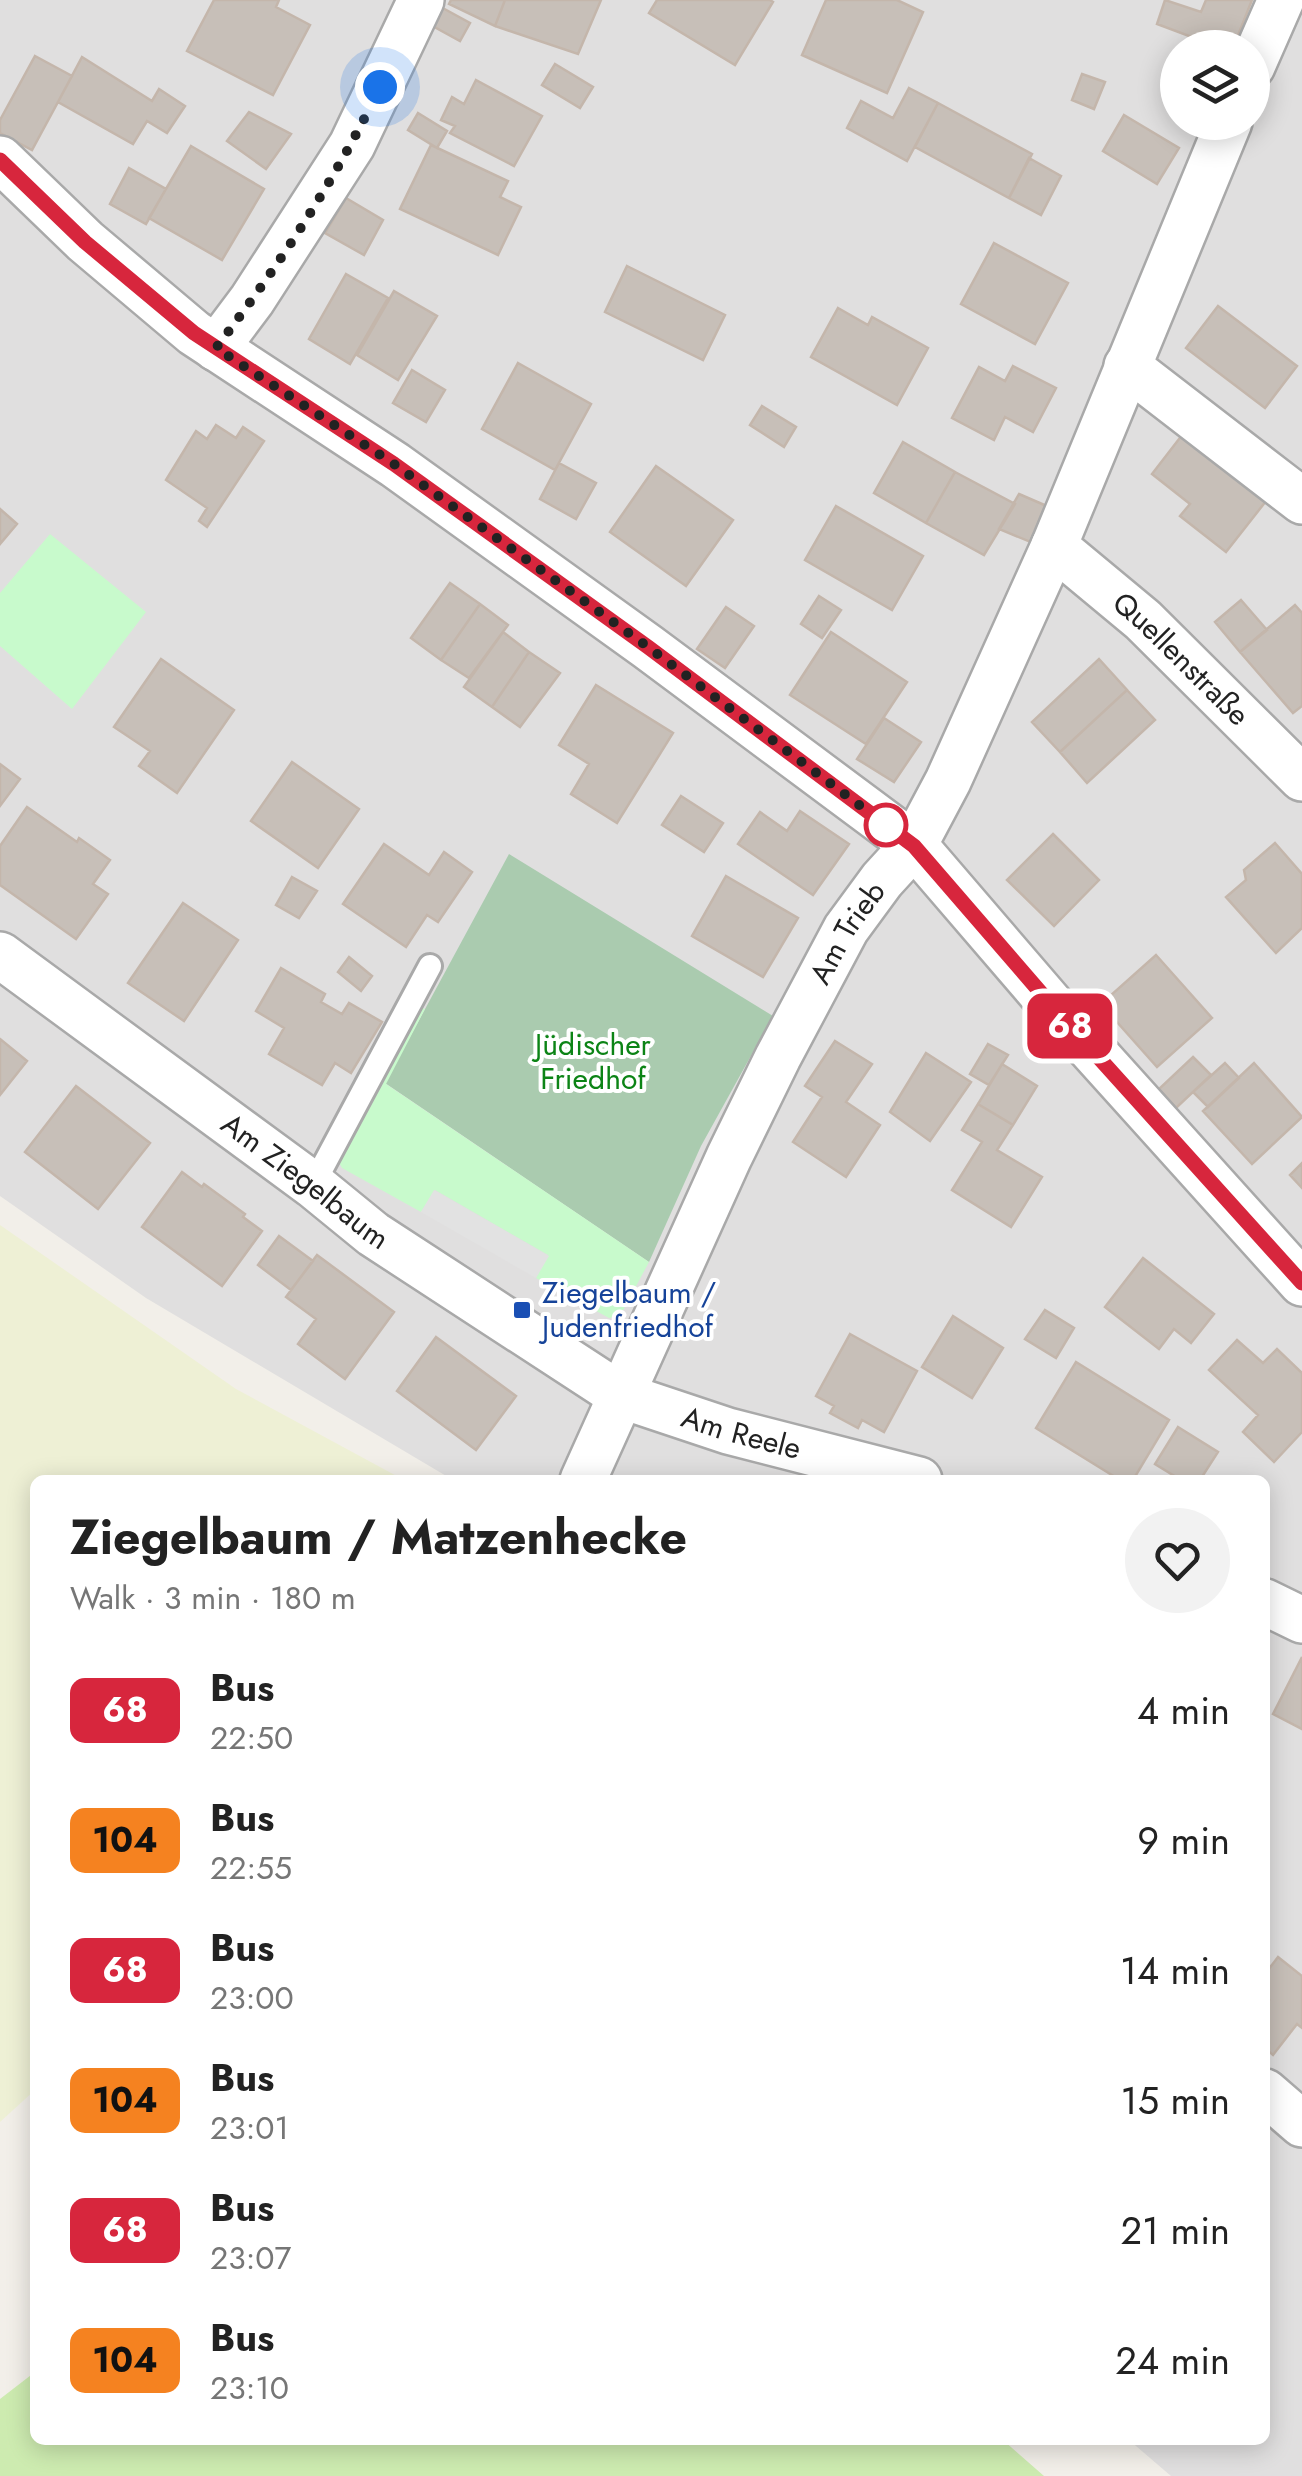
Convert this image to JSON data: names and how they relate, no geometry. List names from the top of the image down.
{
  "streets": {
    "street": [
      "Quellenstraße",
      "Am Trieb",
      "Am Ziegelbaum",
      "Am Reele"
    ]
  },
  "crossings": [
    ["Quellenstraße", "Am Trieb"],
    ["Am Trieb", "Am Ziegelbaum"],
    ["Am Trieb", "Am Reele"],
    ["Am Ziegelbaum", "Am Reele"]
  ],
  "parks": ["Jüdischer Friedhof"],
  "places": {
    "transit": ["Ziegelbaum / Judenfriedhof"]
  },
  "lines": ["bus line 68"],
  "page": {
    "on_map": "68",
    "heading": ["Ziegelbaum / Matzenhecke", "Walk · 3 min · 180 m"],
    "list": [
      {
        "mark": "68",
        "name": "Bus",
        "note": "22:50",
        "value": "4 min"
      },
      {
        "mark": "104",
        "name": "Bus",
        "note": "22:55",
        "value": "9 min"
      },
      {
        "mark": "68",
        "name": "Bus",
        "note": "23:00",
        "value": "14 min"
      },
      {
        "mark": "104",
        "name": "Bus",
        "note": "23:01",
        "value": "15 min"
      },
      {
        "mark": "68",
        "name": "Bus",
        "note": "23:07",
        "value": "21 min"
      },
      {
        "mark": "104",
        "name": "Bus",
        "note": "23:10",
        "value": "24 min"
      }
    ]
  }
}
